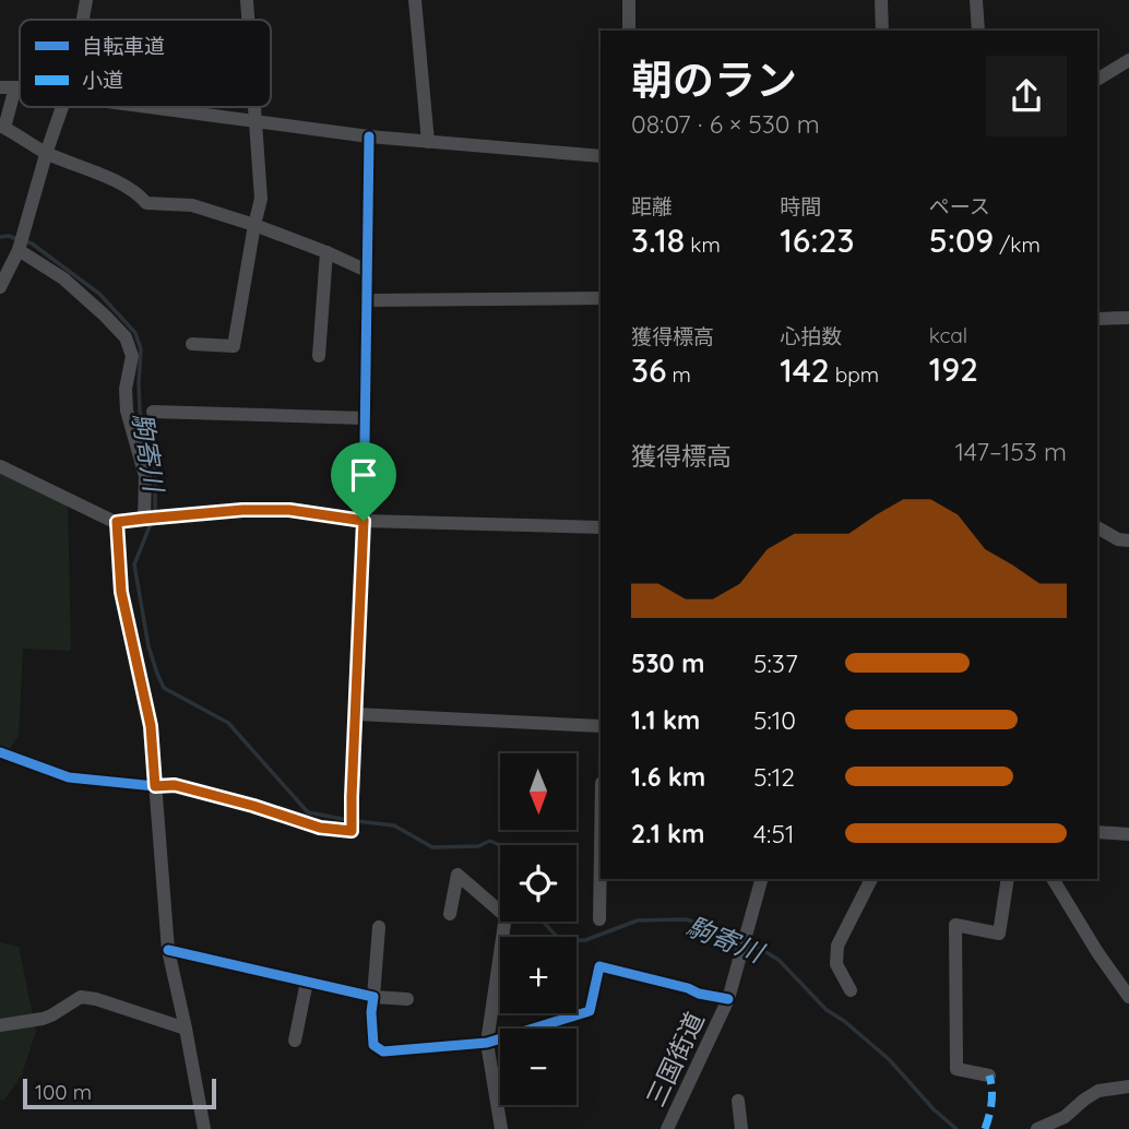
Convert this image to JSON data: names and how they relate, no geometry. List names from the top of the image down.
{
  "streets": {
    "street": ["三国街道"]
  },
  "water": ["駒寄川"],
  "legend": ["自転車道", "小道"],
  "scale_bar": "100 m",
  "north": "bottom",
  "page": {
    "heading": ["朝のラン", "08:07 · 6 × 530 m"],
    "stats": [
      ["距離", "3.18 km"],
      ["時間", "16:23"],
      ["ペース", "5:09 /km"],
      ["獲得標高", "36 m"],
      ["心拍数", "142 bpm"],
      ["kcal", "192"]
    ],
    "chart": ["獲得標高", "147–153 m"],
    "list": [
      {
        "name": "530 m",
        "note": "5:37"
      },
      {
        "name": "1.1 km",
        "note": "5:10"
      },
      {
        "name": "1.6 km",
        "note": "5:12"
      },
      {
        "name": "2.1 km",
        "note": "4:51"
      }
    ],
    "map_buttons": ["+", "−"],
    "scale": "100 m"
  }
}
